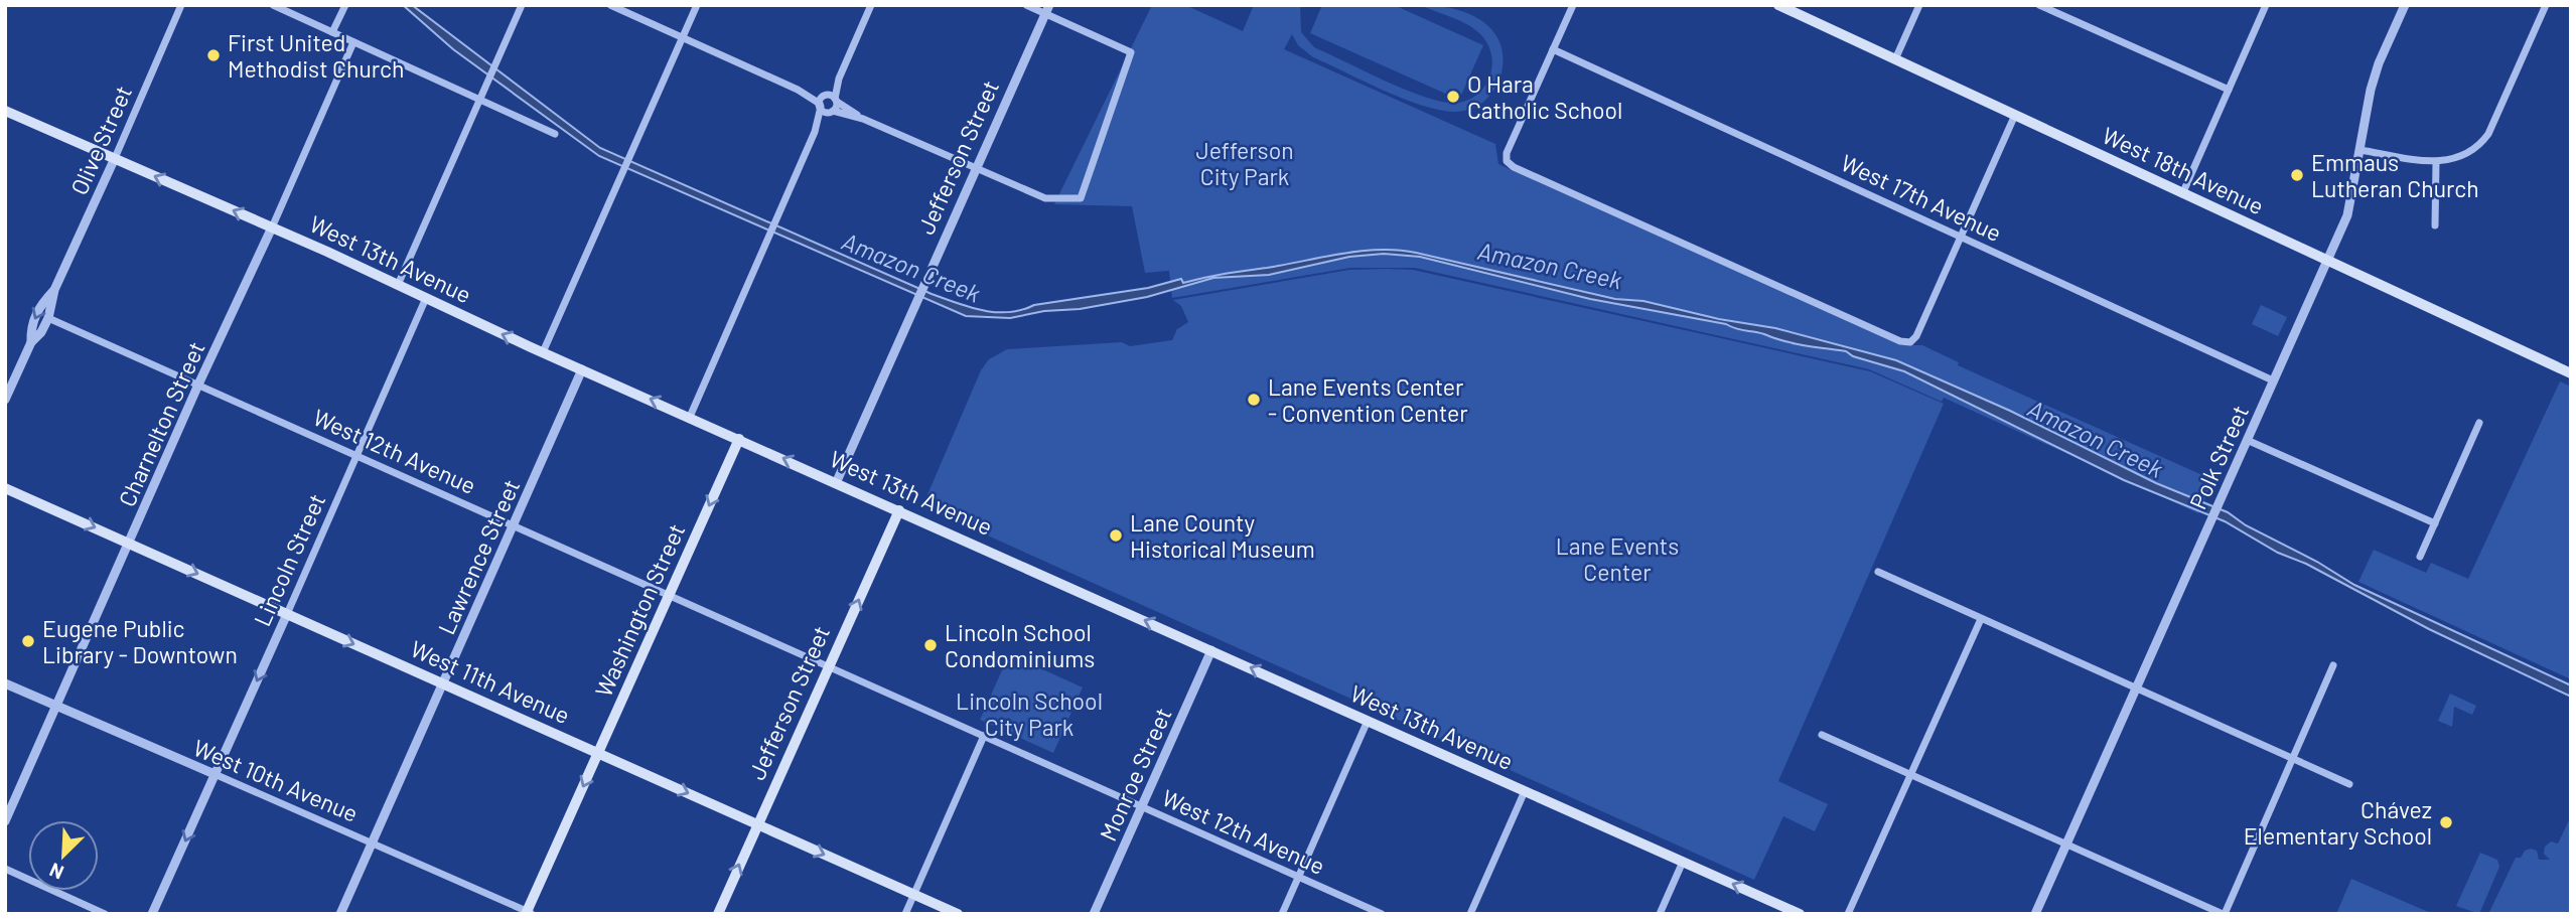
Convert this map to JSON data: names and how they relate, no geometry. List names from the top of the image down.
{
  "streets": {
    "main road": [
      "Jefferson Street",
      "West 18th Avenue",
      "West 13th Avenue",
      "Washington Street",
      "West 11th Avenue"
    ],
    "street": [
      "Olive Street",
      "West 17th Avenue",
      "Charnelton Street",
      "West 12th Avenue",
      "Polk Street",
      "Lawrence Street",
      "Lincoln Street",
      "Monroe Street",
      "West 10th Avenue"
    ]
  },
  "crossings": [
    ["Olive Street", "West 13th Avenue"],
    ["Olive Street", "West 12th Avenue"],
    ["Jefferson Street", "West 13th Avenue"],
    ["Jefferson Street", "West 12th Avenue"],
    ["Jefferson Street", "West 11th Avenue"],
    ["West 18th Avenue", "Polk Street"],
    ["West 17th Avenue", "Polk Street"],
    ["West 13th Avenue", "Charnelton Street"],
    ["West 13th Avenue", "Lawrence Street"],
    ["West 13th Avenue", "Lincoln Street"],
    ["West 13th Avenue", "Washington Street"],
    ["West 13th Avenue", "Monroe Street"],
    ["Charnelton Street", "West 12th Avenue"],
    ["Charnelton Street", "West 11th Avenue"],
    ["Charnelton Street", "West 10th Avenue"],
    ["West 12th Avenue", "Lawrence Street"],
    ["West 12th Avenue", "Lincoln Street"],
    ["West 12th Avenue", "Washington Street"],
    ["West 12th Avenue", "Monroe Street"],
    ["Lawrence Street", "West 11th Avenue"],
    ["Lawrence Street", "West 10th Avenue"],
    ["Lincoln Street", "West 11th Avenue"],
    ["Lincoln Street", "West 10th Avenue"],
    ["Washington Street", "West 11th Avenue"],
    ["Washington Street", "West 10th Avenue"]
  ],
  "one_way": [
    "West 13th Avenue",
    "Lincoln Street",
    "Washington Street",
    "West 11th Avenue"
  ],
  "water": ["Amazon Creek"],
  "parks": ["Jefferson City Park", "Lane Events Center", "Lincoln School City Park"],
  "places": [
    "First United Methodist Church",
    "O Hara Catholic School",
    "Emmaus Lutheran Church",
    "Lane Events Center - Convention Center",
    "Lane County Historical Museum",
    "Eugene Public Library - Downtown",
    "Lincoln School Condominiums",
    "Chávez Elementary School"
  ],
  "north": "bottom left"
}
